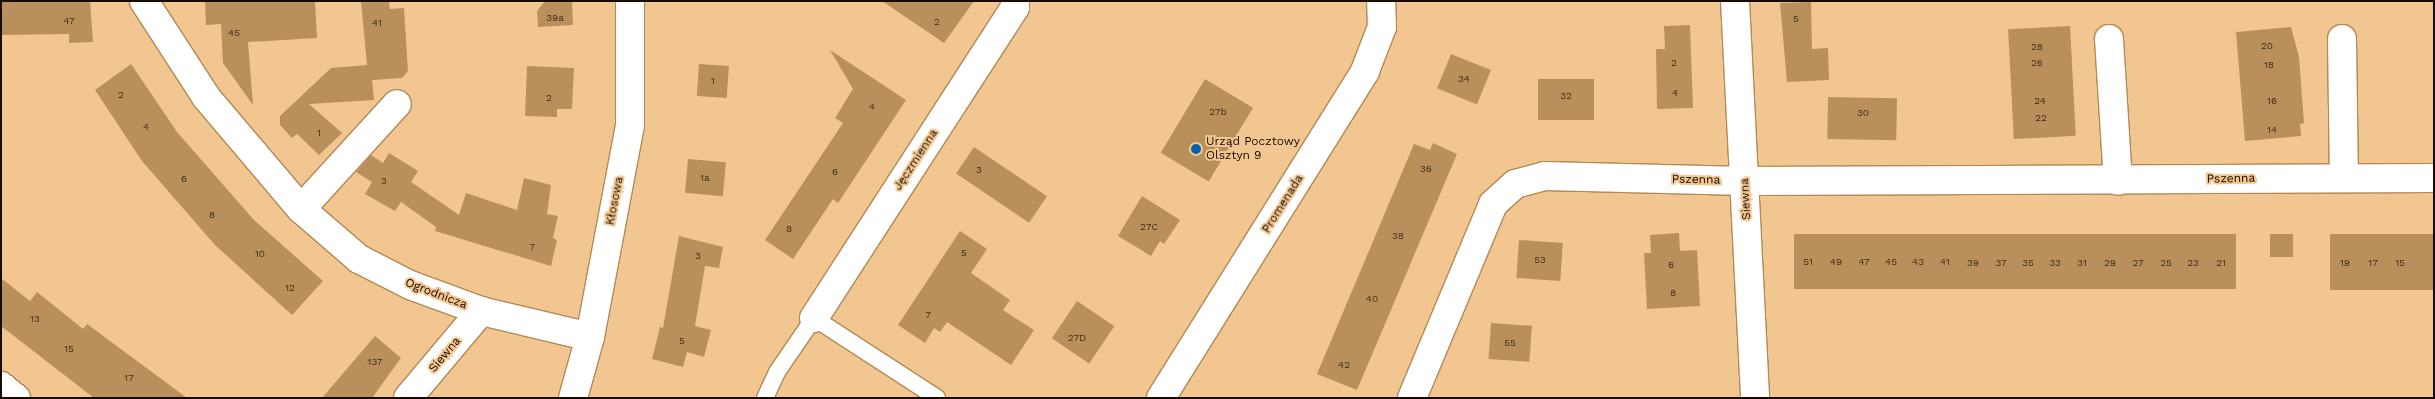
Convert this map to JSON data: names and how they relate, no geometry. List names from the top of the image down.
{
  "streets": {
    "street": [
      "Jęczmienna",
      "Pszenna",
      "Siewna",
      "Kłosowa",
      "Promenada",
      "Ogrodnicza"
    ]
  },
  "crossings": [
    ["Pszenna", "Siewna"],
    ["Siewna", "Ogrodnicza"],
    ["Kłosowa", "Ogrodnicza"]
  ],
  "places": ["Urząd Pocztowy Olsztyn 9"],
  "house_numbers": [
    "39a",
    "5",
    "47",
    "2",
    "41",
    "45",
    "20",
    "28",
    "2",
    "26",
    "18",
    "34",
    "1",
    "4",
    "2",
    "32",
    "2",
    "24",
    "16",
    "4",
    "27b",
    "30",
    "22",
    "4",
    "14",
    "1",
    "36",
    "3",
    "6",
    "1a",
    "6",
    "3",
    "8",
    "27C",
    "8",
    "38",
    "7",
    "5",
    "10",
    "3",
    "53",
    "51",
    "49",
    "47",
    "45",
    "43",
    "41",
    "39",
    "37",
    "35",
    "33",
    "31",
    "29",
    "27",
    "25",
    "23",
    "21",
    "19",
    "17",
    "15",
    "6",
    "12",
    "8",
    "40",
    "7",
    "13",
    "27D",
    "5",
    "55",
    "15",
    "137",
    "42",
    "17"
  ]
}
